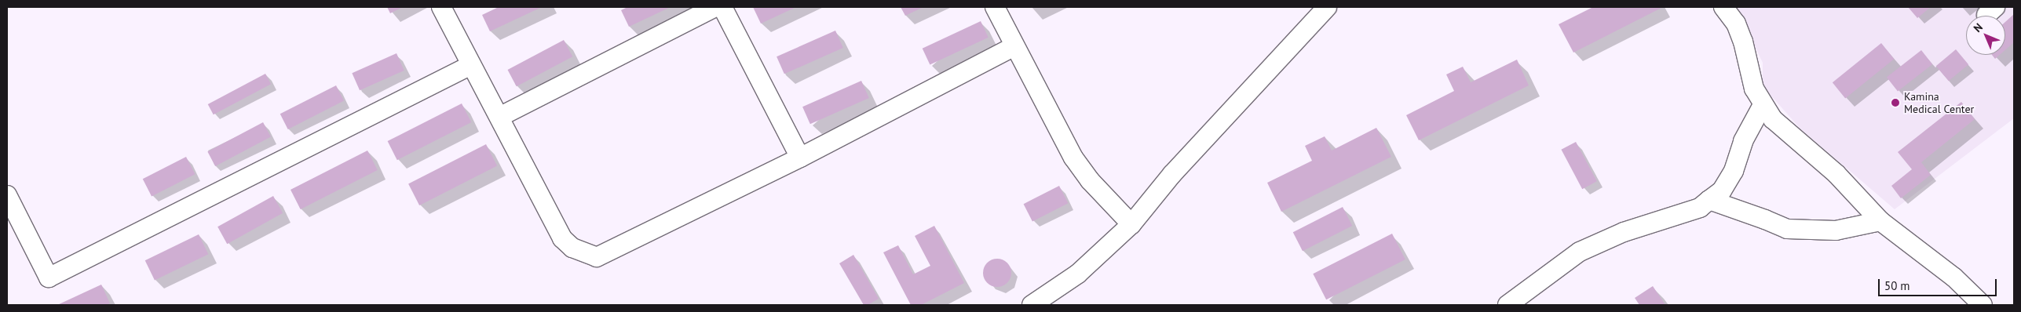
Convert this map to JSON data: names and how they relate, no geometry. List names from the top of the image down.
{
  "places": ["Kamina Medical Center"],
  "scale_bar": "50 m",
  "north": "top left"
}
